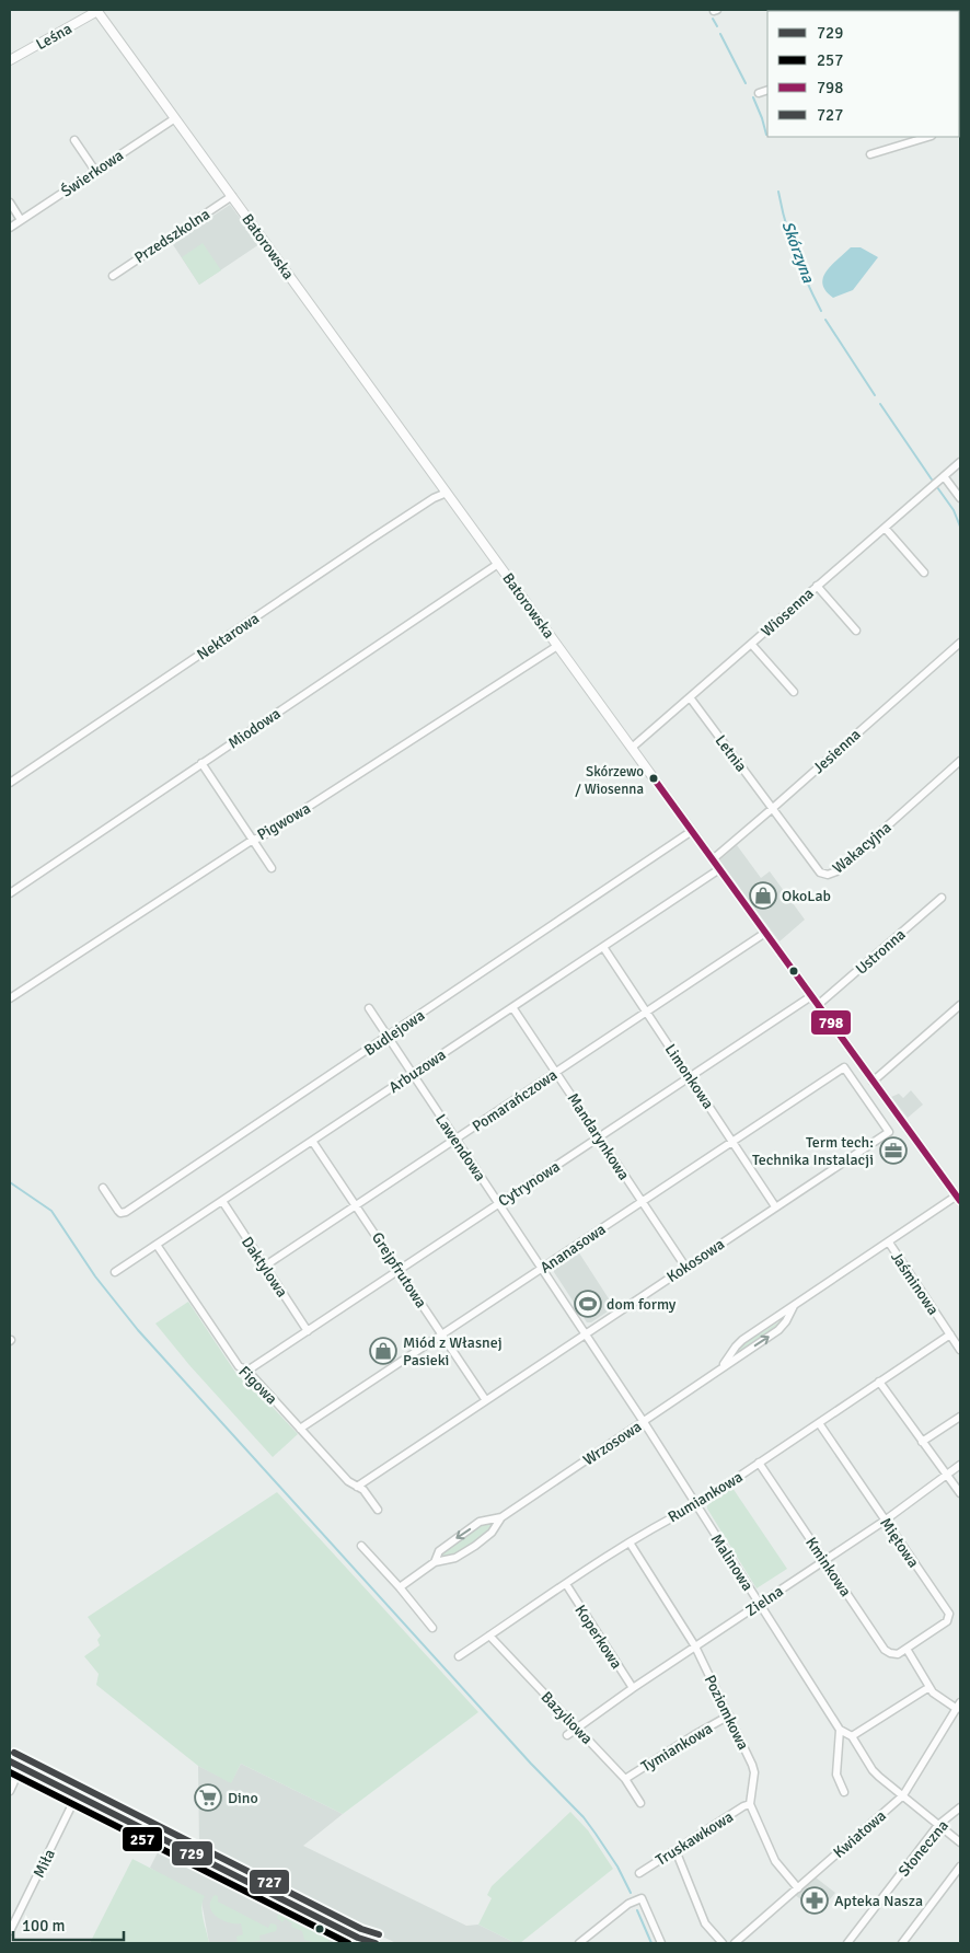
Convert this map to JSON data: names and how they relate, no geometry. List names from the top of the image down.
{
  "streets": {
    "street": [
      "Leśna",
      "Świerkowa",
      "Przedszkolna",
      "Batorowska",
      "Wiosenna",
      "Nektarowa",
      "Miodowa",
      "Jesienna",
      "Letnia",
      "Pigwowa",
      "Wakacyjna",
      "Ustronna",
      "Budlejowa",
      "Arbuzowa",
      "Limonkowa",
      "Pomarańczowa",
      "Mandarynkowa",
      "Lawendowa",
      "Cytrynowa",
      "Ananasowa",
      "Kokosowa",
      "Daktylowa",
      "Grejpfrutowa",
      "Jaśminowa",
      "Figowa",
      "Wrzosowa",
      "Rumiankowa",
      "Miętowa",
      "Malinowa",
      "Kminkowa",
      "Zielna",
      "Koperkowa",
      "Poziomkowa",
      "Bazyliowa",
      "Tymiankowa",
      "Kwiatowa",
      "Truskawkowa",
      "Słoneczna",
      "Miła"
    ]
  },
  "crossings": [
    ["Leśna", "Batorowska"],
    ["Świerkowa", "Batorowska"],
    ["Przedszkolna", "Batorowska"],
    ["Batorowska", "Wiosenna"],
    ["Batorowska", "Nektarowa"],
    ["Batorowska", "Miodowa"],
    ["Batorowska", "Jesienna"],
    ["Batorowska", "Pigwowa"],
    ["Batorowska", "Ustronna"],
    ["Batorowska", "Budlejowa"],
    ["Batorowska", "Arbuzowa"],
    ["Batorowska", "Pomarańczowa"],
    ["Batorowska", "Cytrynowa"],
    ["Batorowska", "Wrzosowa"],
    ["Wiosenna", "Letnia"],
    ["Jesienna", "Letnia"],
    ["Jesienna", "Wakacyjna"],
    ["Letnia", "Wakacyjna"],
    ["Budlejowa", "Lawendowa"],
    ["Arbuzowa", "Limonkowa"],
    ["Arbuzowa", "Mandarynkowa"],
    ["Arbuzowa", "Lawendowa"],
    ["Arbuzowa", "Daktylowa"],
    ["Arbuzowa", "Grejpfrutowa"],
    ["Arbuzowa", "Figowa"],
    ["Limonkowa", "Pomarańczowa"],
    ["Limonkowa", "Cytrynowa"],
    ["Limonkowa", "Ananasowa"],
    ["Limonkowa", "Kokosowa"],
    ["Pomarańczowa", "Mandarynkowa"],
    ["Pomarańczowa", "Lawendowa"],
    ["Pomarańczowa", "Daktylowa"],
    ["Pomarańczowa", "Grejpfrutowa"],
    ["Mandarynkowa", "Cytrynowa"],
    ["Mandarynkowa", "Ananasowa"],
    ["Mandarynkowa", "Kokosowa"],
    ["Lawendowa", "Cytrynowa"],
    ["Lawendowa", "Ananasowa"],
    ["Lawendowa", "Kokosowa"],
    ["Lawendowa", "Wrzosowa"],
    ["Lawendowa", "Malinowa"],
    ["Cytrynowa", "Daktylowa"],
    ["Cytrynowa", "Grejpfrutowa"],
    ["Cytrynowa", "Figowa"],
    ["Ananasowa", "Kokosowa"],
    ["Ananasowa", "Grejpfrutowa"],
    ["Ananasowa", "Figowa"],
    ["Kokosowa", "Grejpfrutowa"],
    ["Kokosowa", "Figowa"],
    ["Jaśminowa", "Wrzosowa"],
    ["Jaśminowa", "Rumiankowa"],
    ["Wrzosowa", "Malinowa"],
    ["Rumiankowa", "Miętowa"],
    ["Rumiankowa", "Malinowa"],
    ["Rumiankowa", "Kminkowa"],
    ["Rumiankowa", "Koperkowa"],
    ["Rumiankowa", "Poziomkowa"],
    ["Rumiankowa", "Bazyliowa"],
    ["Miętowa", "Kminkowa"],
    ["Miętowa", "Zielna"],
    ["Malinowa", "Zielna"],
    ["Malinowa", "Kwiatowa"],
    ["Malinowa", "Słoneczna"],
    ["Kminkowa", "Zielna"],
    ["Zielna", "Koperkowa"],
    ["Zielna", "Poziomkowa"],
    ["Zielna", "Bazyliowa"],
    ["Poziomkowa", "Tymiankowa"],
    ["Poziomkowa", "Truskawkowa"],
    ["Bazyliowa", "Tymiankowa"]
  ],
  "water": ["Skórzyna"],
  "places": {
    "other": ["Skórzewo / Wiosenna"],
    "shop": ["OkoLab", "Miód z Własnej Pasieki"],
    "office": ["Term tech: Technika Instalacji"],
    "sports": ["dom formy"],
    "supermarket": ["Dino"],
    "pharmacy": ["Apteka Nasza"]
  },
  "lines": [
    "transit line 798",
    "transit line 727",
    "transit line 729",
    "transit line 257"
  ],
  "legend": [
    "729",
    "257",
    "798",
    "727"
  ],
  "scale_bar": "100 m"
}
